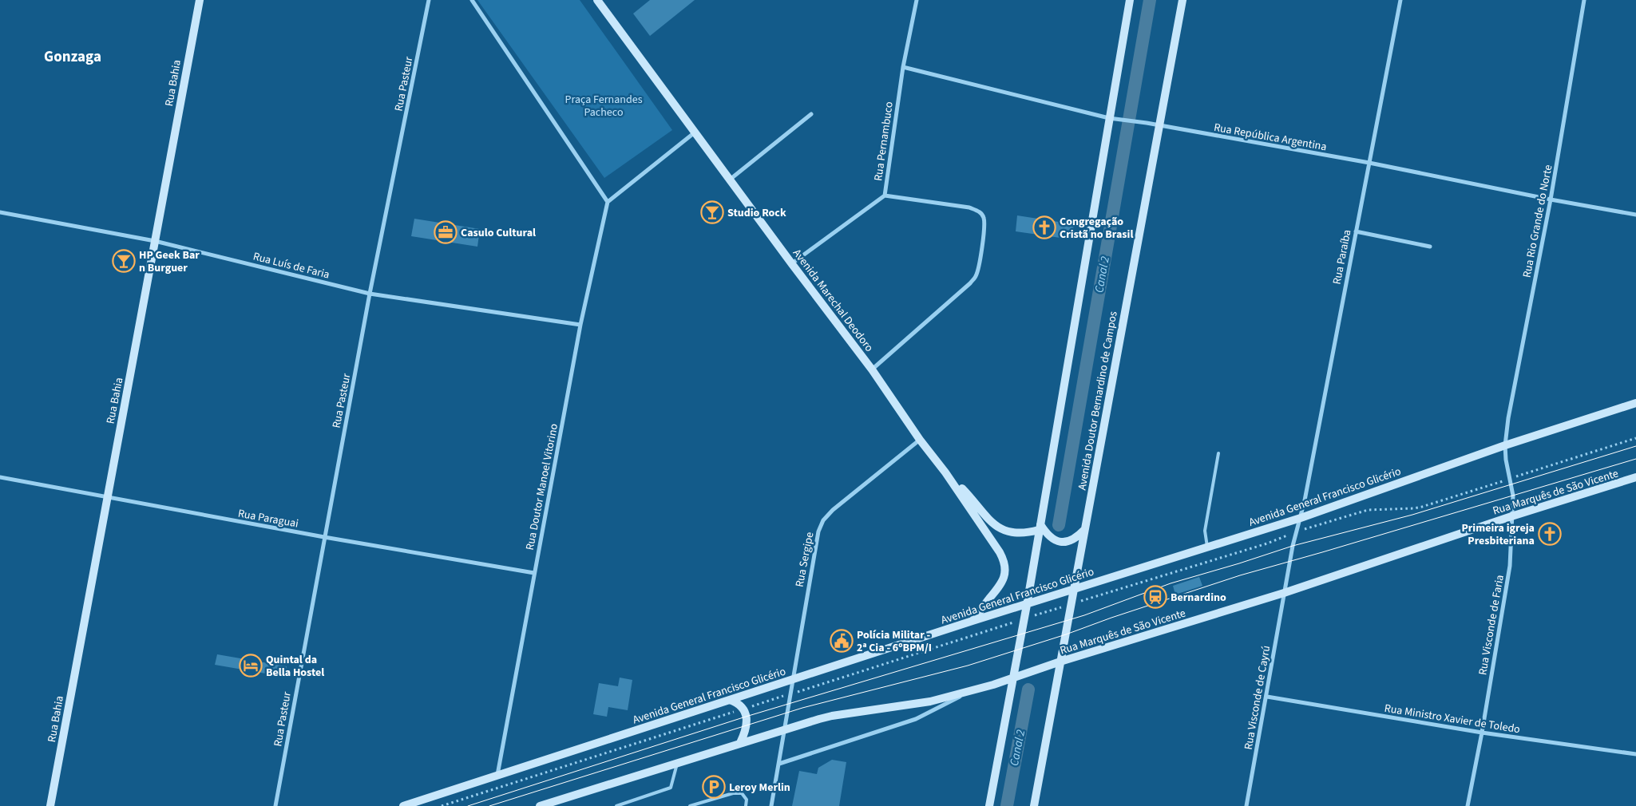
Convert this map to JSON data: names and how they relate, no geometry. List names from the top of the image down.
{
  "streets": {
    "main road": [
      "Rua Bahia",
      "Avenida Marechal Deodoro",
      "Avenida Doutor Bernardino de Campos",
      "Rua Marquês de São Vicente",
      "Avenida General Francisco Glicério"
    ],
    "street": [
      "Rua Pasteur",
      "Rua República Argentina",
      "Rua Pernambuco",
      "Rua Rio Grande do Norte",
      "Rua Paraíba",
      "Rua Luís de Faria",
      "Rua Doutor Manoel Vitorino",
      "Rua Paraguai",
      "Rua Sergipe",
      "Rua Visconde de Faria",
      "Rua Visconde de Cayrú",
      "Rua Ministro Xavier de Toledo"
    ]
  },
  "crossings": [
    ["Rua Bahia", "Rua Luís de Faria"],
    ["Rua Bahia", "Rua Paraguai"],
    ["Rua Pasteur", "Rua Luís de Faria"],
    ["Rua Pasteur", "Rua Paraguai"],
    ["Rua República Argentina", "Rua Pernambuco"],
    ["Rua República Argentina", "Rua Rio Grande do Norte"],
    ["Rua República Argentina", "Rua Paraíba"],
    ["Rua República Argentina", "Avenida Doutor Bernardino de Campos"],
    ["Rua Pernambuco", "Avenida Marechal Deodoro"],
    ["Rua Rio Grande do Norte", "Avenida General Francisco Glicério"],
    ["Rua Rio Grande do Norte", "Rua Visconde de Faria"],
    ["Rua Paraíba", "Avenida General Francisco Glicério"],
    ["Rua Paraíba", "Rua Visconde de Cayrú"],
    ["Rua Luís de Faria", "Rua Doutor Manoel Vitorino"],
    ["Avenida Marechal Deodoro", "Avenida General Francisco Glicério"],
    ["Avenida Marechal Deodoro", "Rua Sergipe"],
    ["Avenida Doutor Bernardino de Campos", "Rua Marquês de São Vicente"],
    ["Avenida Doutor Bernardino de Campos", "Avenida General Francisco Glicério"],
    ["Rua Doutor Manoel Vitorino", "Avenida General Francisco Glicério"],
    ["Rua Doutor Manoel Vitorino", "Rua Paraguai"],
    ["Rua Marquês de São Vicente", "Rua Sergipe"],
    ["Rua Marquês de São Vicente", "Rua Visconde de Faria"],
    ["Rua Marquês de São Vicente", "Rua Visconde de Cayrú"],
    ["Avenida General Francisco Glicério", "Rua Sergipe"],
    ["Avenida General Francisco Glicério", "Rua Visconde de Faria"],
    ["Rua Visconde de Faria", "Rua Ministro Xavier de Toledo"],
    ["Rua Visconde de Cayrú", "Rua Ministro Xavier de Toledo"]
  ],
  "districts": ["Gonzaga"],
  "water": ["Canal 2"],
  "parks": ["Praça Fernandes Pacheco"],
  "places": {
    "bar": ["Studio Rock", "HP Geek Bar n Burguer"],
    "church": ["Congregação Cristã no Brasil", "Primeira igreja Presbiteriana"],
    "office": ["Casulo Cultural"],
    "station": ["Bernardino"],
    "public building": ["Polícia Militar - 2ª Cia - 6ºBPM/I"],
    "hotel": ["Quintal da Bella Hostel"],
    "parking": ["Leroy Merlin"]
  }
}
